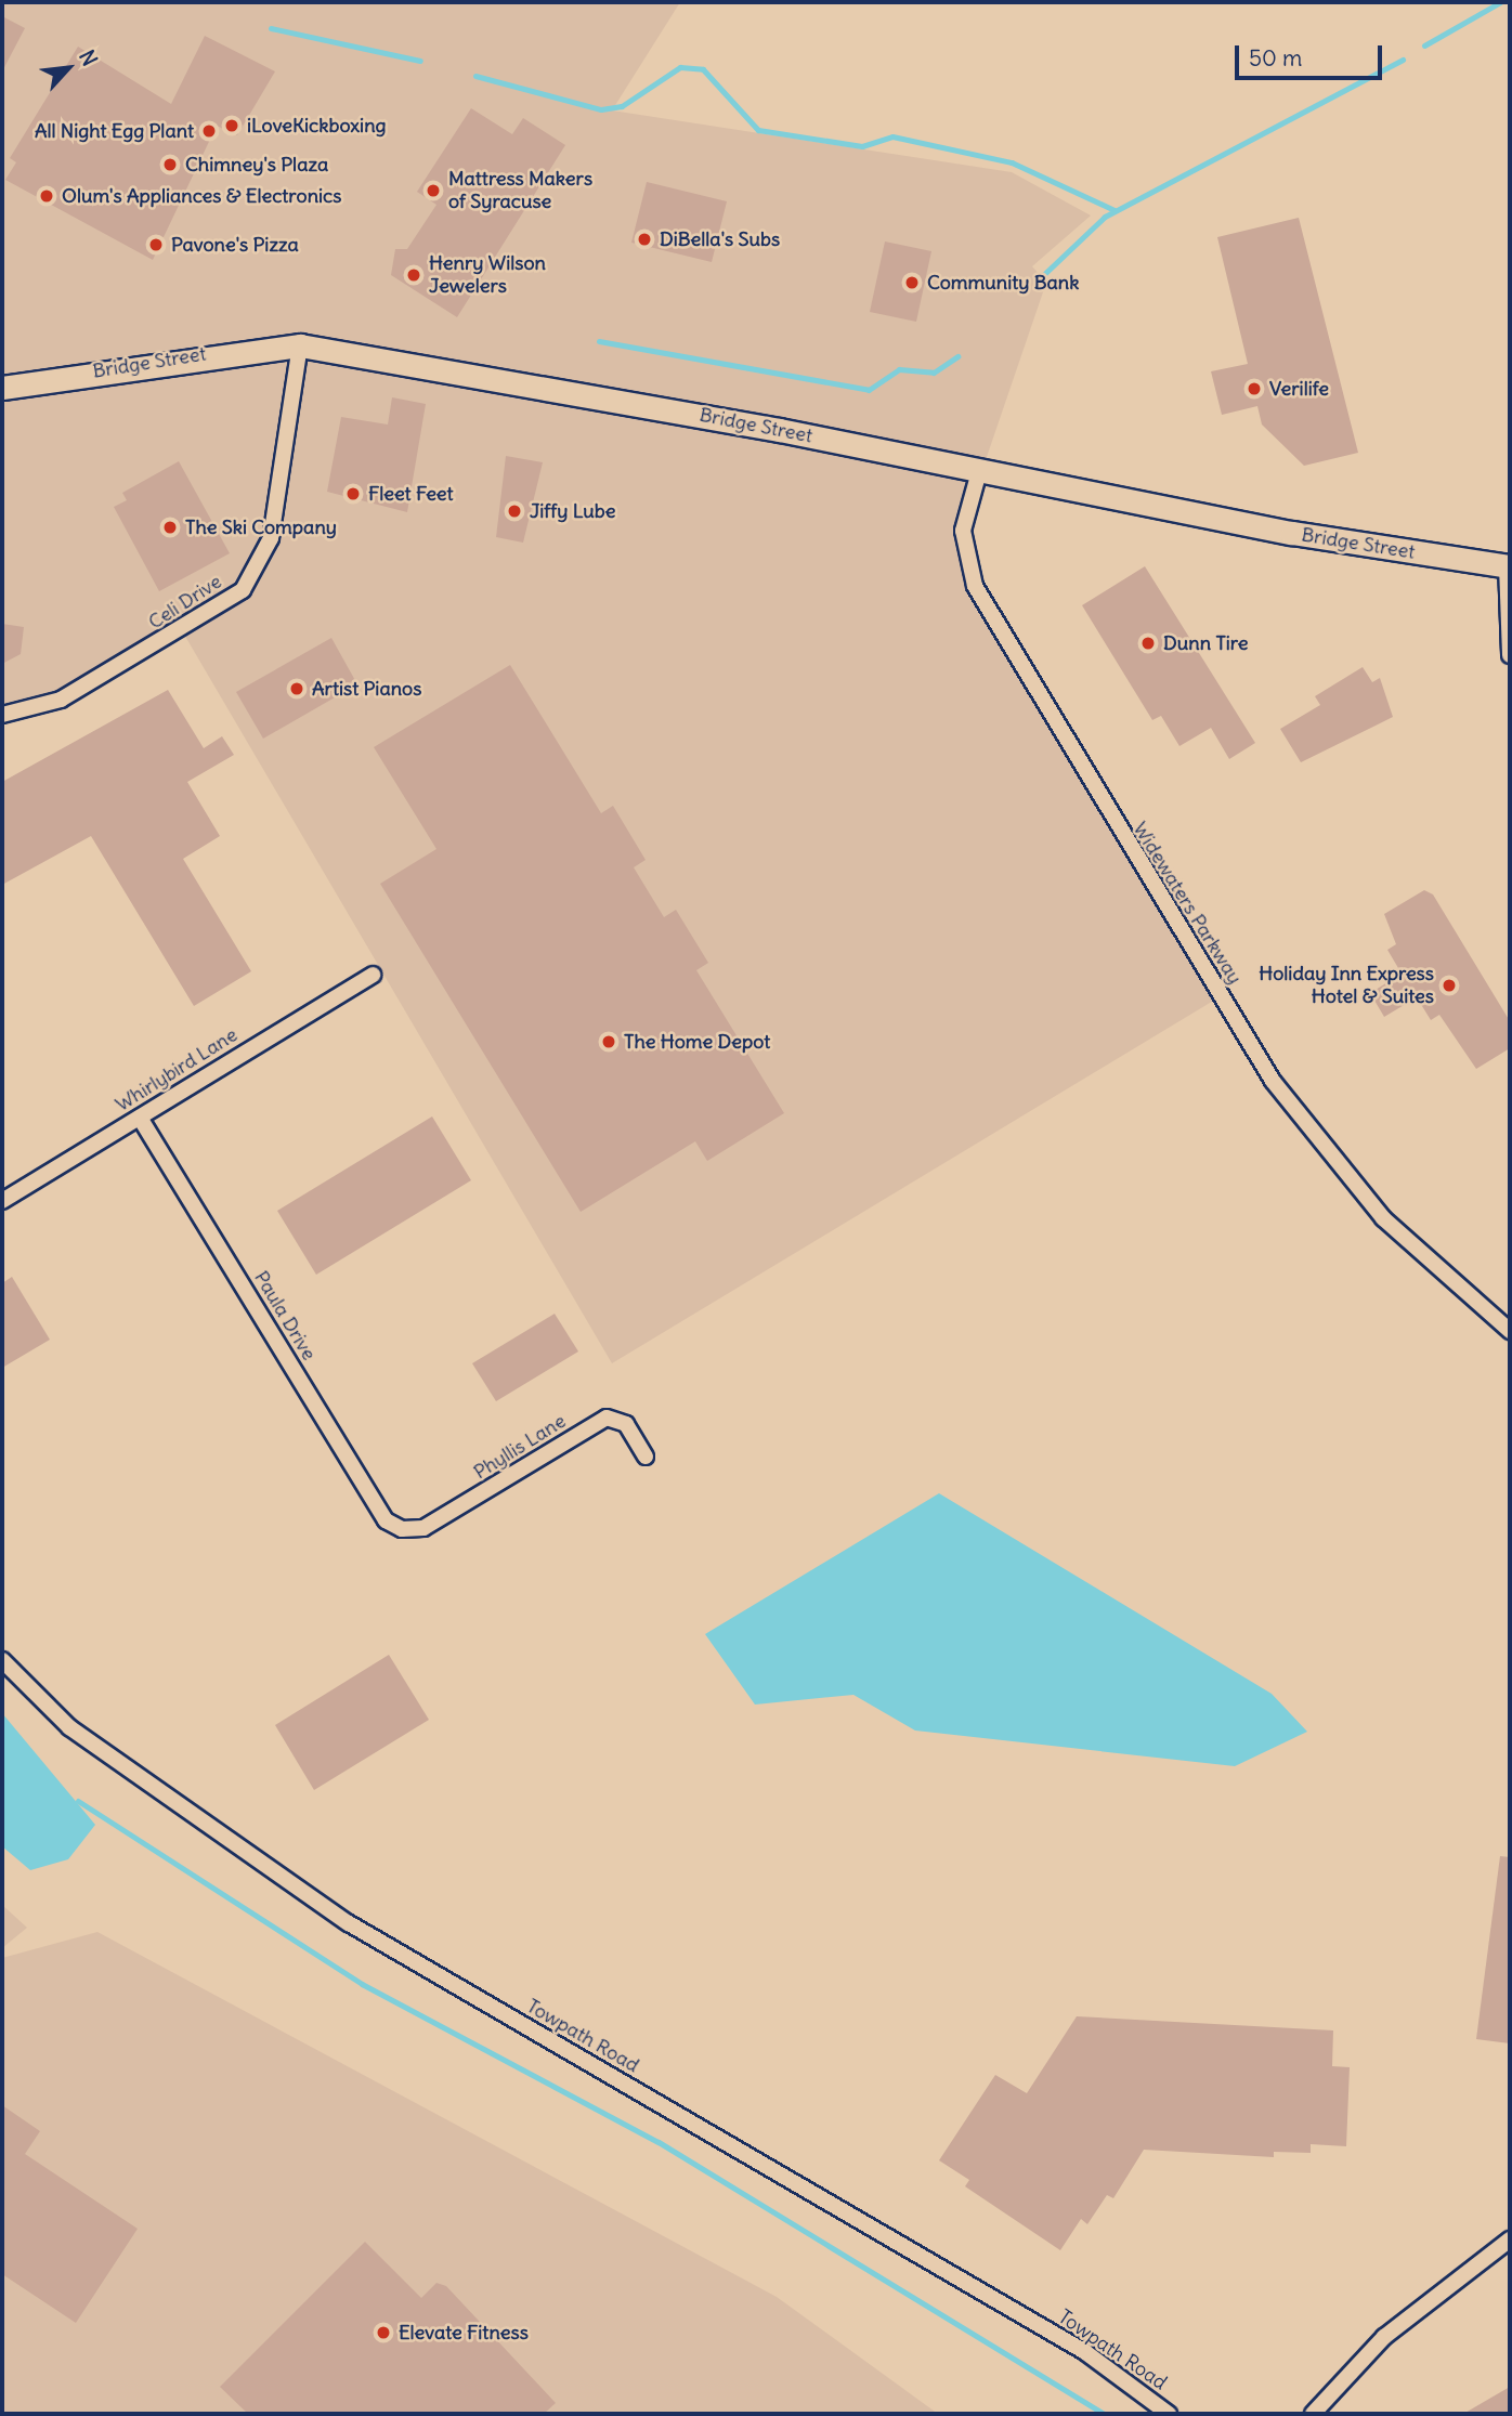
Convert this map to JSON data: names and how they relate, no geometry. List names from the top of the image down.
{
  "streets": {
    "main road": ["Bridge Street"],
    "street": [
      "Celi Drive",
      "Widewaters Parkway",
      "Whirlybird Lane",
      "Paula Drive",
      "Phyllis Lane",
      "Towpath Road"
    ]
  },
  "crossings": [
    ["Bridge Street", "Celi Drive"],
    ["Bridge Street", "Widewaters Parkway"],
    ["Whirlybird Lane", "Paula Drive"],
    ["Paula Drive", "Phyllis Lane"]
  ],
  "places": [
    "iLoveKickboxing",
    "All Night Egg Plant",
    "Chimney's Plaza",
    "Mattress Makers of Syracuse",
    "Olum's Appliances & Electronics",
    "DiBella's Subs",
    "Pavone's Pizza",
    "Henry Wilson Jewelers",
    "Community Bank",
    "Verilife",
    "Fleet Feet",
    "Jiffy Lube",
    "The Ski Company",
    "Dunn Tire",
    "Artist Pianos",
    "Holiday Inn Express Hotel & Suites",
    "The Home Depot",
    "Elevate Fitness"
  ],
  "scale_bar": "50 m",
  "north": "top right"
}
